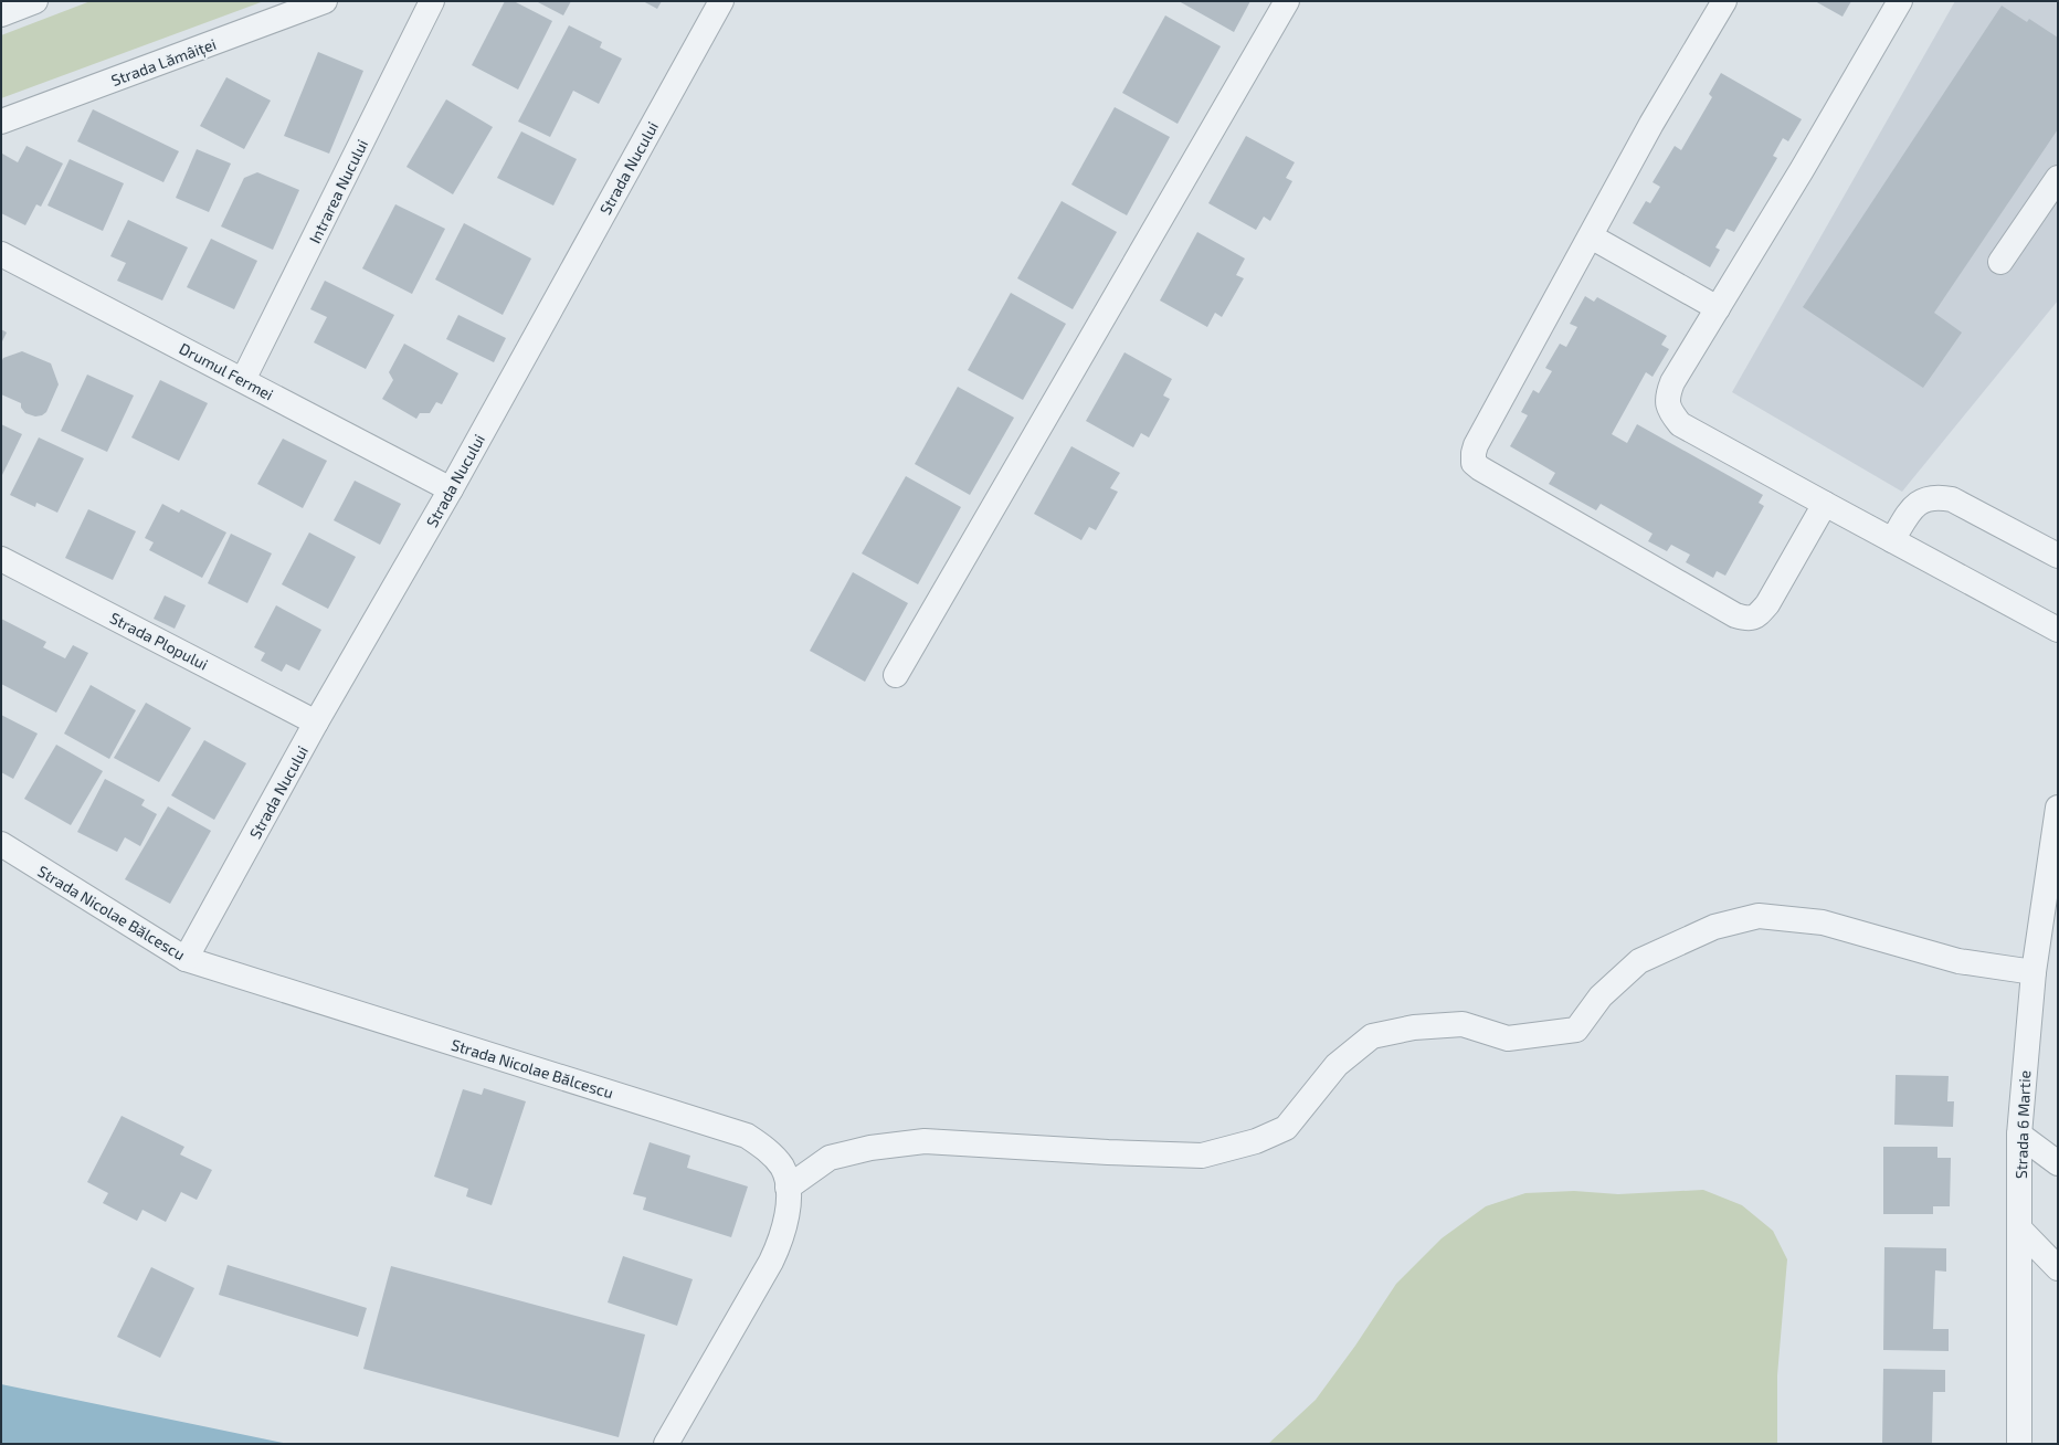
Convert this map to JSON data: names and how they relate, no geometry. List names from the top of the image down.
{
  "streets": {
    "street": [
      "Strada Lămâiței",
      "Strada Nucului",
      "Intrarea Nucului",
      "Drumul Fermei",
      "Strada Plopului",
      "Strada Nicolae Bălcescu",
      "Strada 6 Martie"
    ]
  },
  "crossings": [
    ["Strada Nucului", "Drumul Fermei"],
    ["Strada Nucului", "Strada Plopului"],
    ["Strada Nucului", "Strada Nicolae Bălcescu"],
    ["Intrarea Nucului", "Drumul Fermei"]
  ]
}
